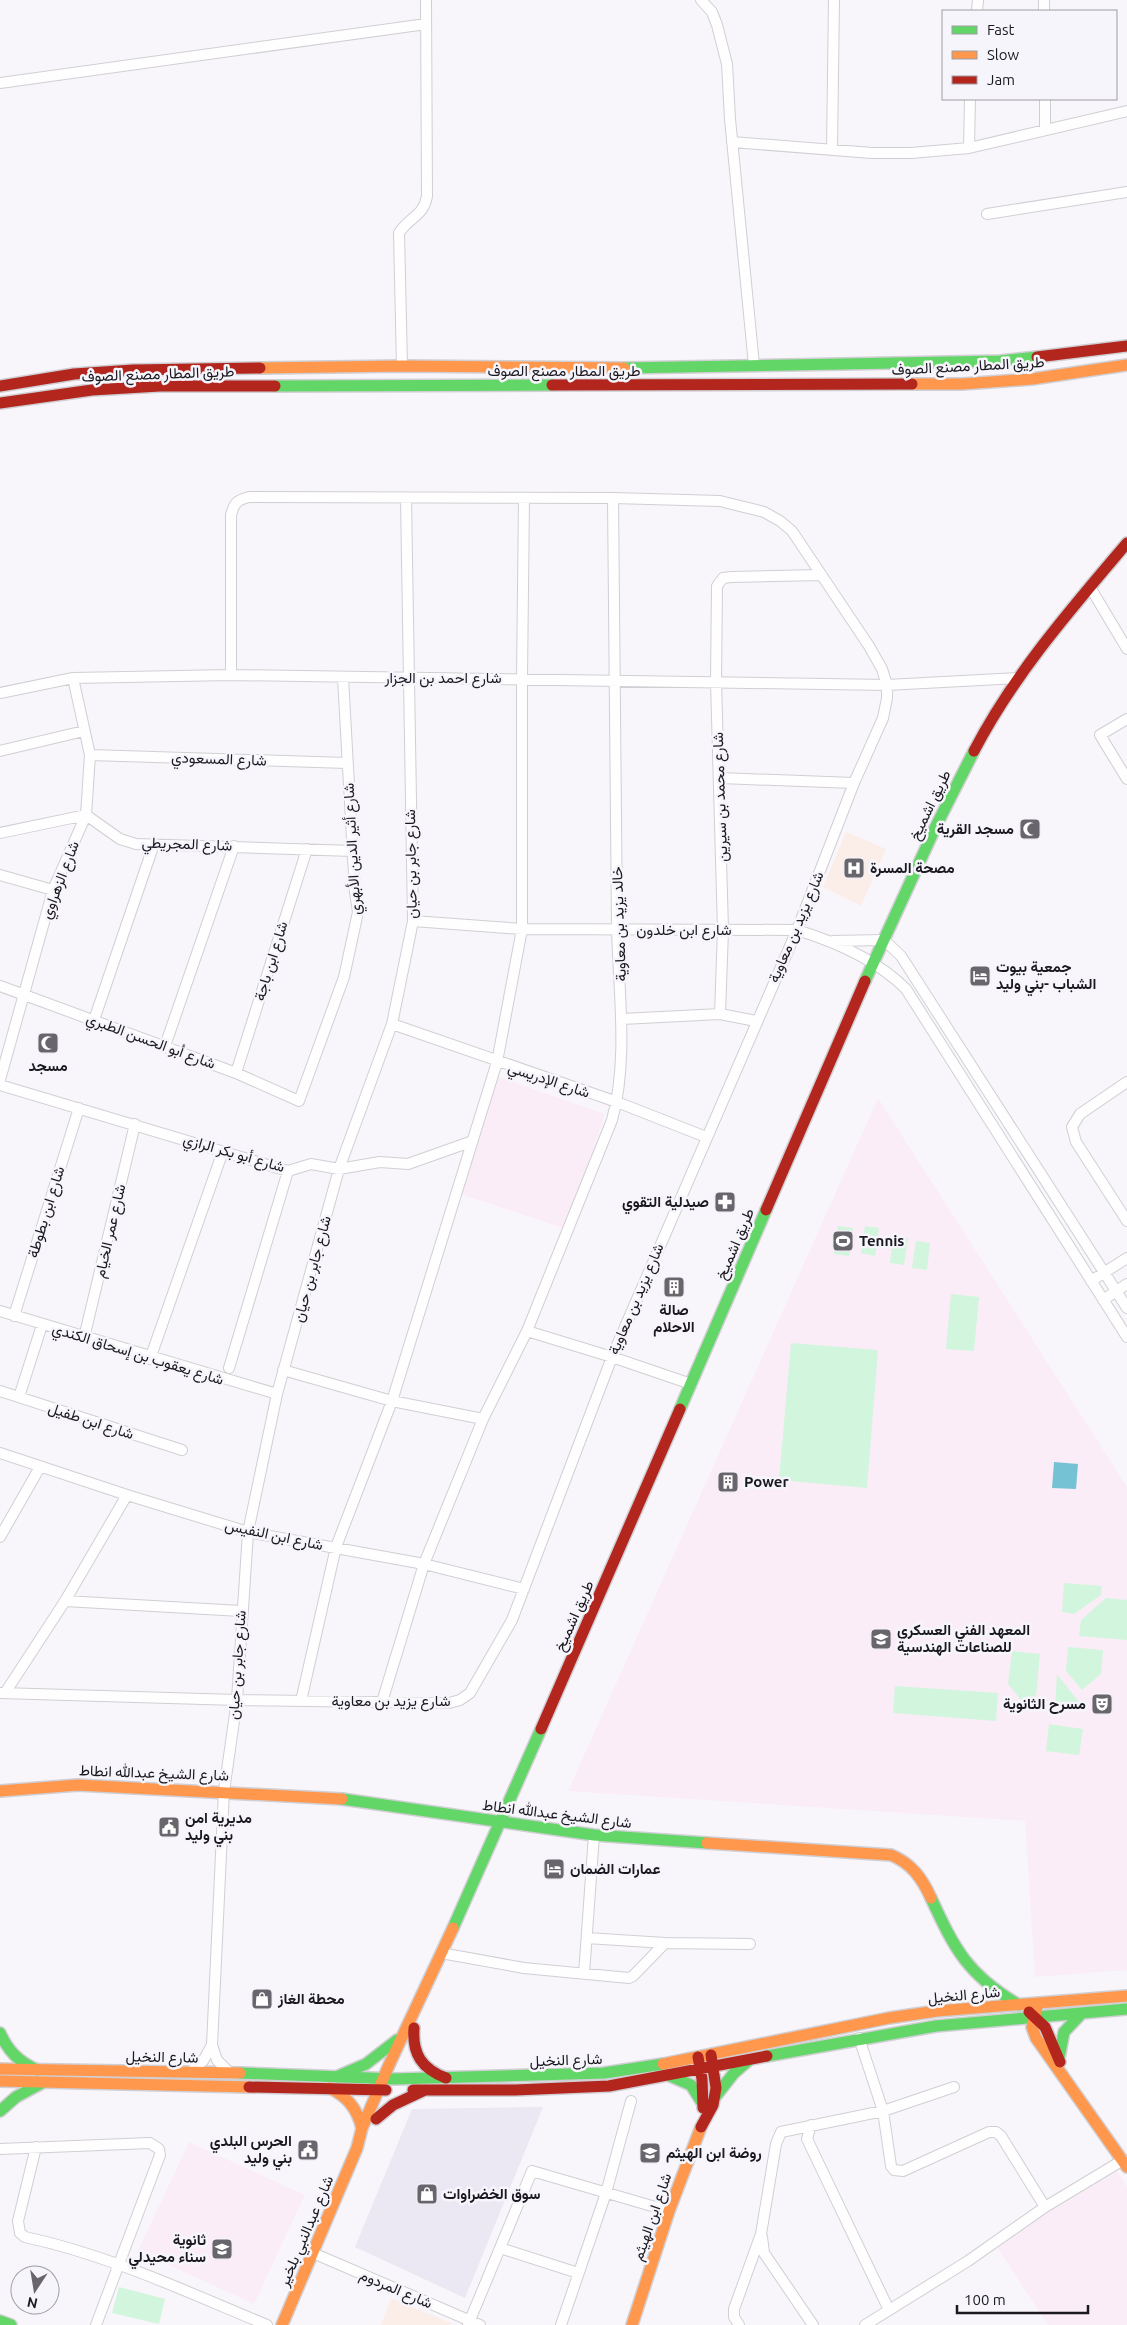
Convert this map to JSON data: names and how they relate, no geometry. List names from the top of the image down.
{
  "streets": {
    "main road": [
      "طريق المطار مصنع الصوف",
      "طريق اشميخ",
      "شارع الشيخ عبدالله انطاط",
      "شارع النخيل",
      "شارع ابن الهيثم",
      "شارع عبدالنبي بلخير"
    ],
    "street": [
      "شارع احمد بن الجزار",
      "شارع المسعودي",
      "شارع محمد بن سيرين",
      "شارع المجريطي",
      "شارع أثير الدين الأبهري",
      "شارع جابر بن حيان",
      "شارع الزهراوي",
      "خالد يزيد بن معاوية",
      "شارع يزيد بن معاوية",
      "شارع ابن خلدون",
      "شارع ابن باجة",
      "شارع أبو الحسن الطبري",
      "شارع الإدريسي",
      "شارع أبو بكر الرازي",
      "شارع ابن بطوطة",
      "شارع عمر الخيام",
      "شارع يعقوب بن إسحاق الكندي",
      "شارع ابن طفيل",
      "شارع ابن النفيس",
      "شارع المردوم"
    ]
  },
  "crossings": [
    ["شارع احمد بن الجزار", "شارع محمد بن سيرين"],
    ["شارع احمد بن الجزار", "طريق اشميخ"],
    ["شارع احمد بن الجزار", "شارع أثير الدين الأبهري"],
    ["شارع احمد بن الجزار", "شارع جابر بن حيان"],
    ["شارع احمد بن الجزار", "شارع الزهراوي"],
    ["شارع احمد بن الجزار", "خالد يزيد بن معاوية"],
    ["شارع احمد بن الجزار", "شارع يزيد بن معاوية"],
    ["شارع المسعودي", "شارع أثير الدين الأبهري"],
    ["شارع المسعودي", "شارع الزهراوي"],
    ["شارع محمد بن سيرين", "شارع ابن خلدون"],
    ["طريق اشميخ", "شارع الشيخ عبدالله انطاط"],
    ["شارع المجريطي", "شارع أثير الدين الأبهري"],
    ["شارع المجريطي", "شارع الزهراوي"],
    ["شارع المجريطي", "شارع ابن باجة"],
    ["شارع أثير الدين الأبهري", "شارع أبو الحسن الطبري"],
    ["شارع جابر بن حيان", "شارع يزيد بن معاوية"],
    ["شارع جابر بن حيان", "شارع ابن خلدون"],
    ["شارع جابر بن حيان", "شارع الإدريسي"],
    ["شارع جابر بن حيان", "شارع أبو بكر الرازي"],
    ["شارع جابر بن حيان", "شارع يعقوب بن إسحاق الكندي"],
    ["شارع جابر بن حيان", "شارع ابن النفيس"],
    ["شارع جابر بن حيان", "شارع الشيخ عبدالله انطاط"],
    ["شارع الزهراوي", "شارع أبو الحسن الطبري"],
    ["خالد يزيد بن معاوية", "شارع يزيد بن معاوية"],
    ["خالد يزيد بن معاوية", "شارع ابن خلدون"],
    ["خالد يزيد بن معاوية", "شارع الإدريسي"],
    ["خالد يزيد بن معاوية", "شارع ابن النفيس"],
    ["شارع يزيد بن معاوية", "شارع ابن خلدون"],
    ["شارع يزيد بن معاوية", "شارع الإدريسي"],
    ["شارع يزيد بن معاوية", "شارع ابن النفيس"],
    ["شارع ابن باجة", "شارع أبو الحسن الطبري"],
    ["شارع أبو بكر الرازي", "شارع ابن بطوطة"],
    ["شارع أبو بكر الرازي", "شارع عمر الخيام"],
    ["شارع ابن بطوطة", "شارع يعقوب بن إسحاق الكندي"],
    ["شارع عمر الخيام", "شارع يعقوب بن إسحاق الكندي"],
    ["شارع الشيخ عبدالله انطاط", "شارع النخيل"],
    ["شارع عبدالنبي بلخير", "شارع المردوم"]
  ],
  "places": {
    "mosque": ["مسجد القرية", "مسجد"],
    "hospital": ["مصحة المسرة"],
    "hotel": ["جمعية بيوت الشباب -بني وليد", "عمارات الضمان"],
    "pharmacy": ["صيدلية التقوي"],
    "sports": ["Tennis"],
    "building": ["صالة الاحلام", "Power"],
    "school or university": ["المعهد الفني العسكري للصناعات الهندسية", "روضة ابن الهيثم", "ثانوية سناء محيدلي"],
    "theatre": ["مسرح الثانوية"],
    "public building": ["مديرية امن بني وليد", "الحرس البلدي بني وليد"],
    "shop": ["محطة الغاز", "سوق الخضراوات"]
  },
  "legend": ["Fast", "Slow", "Jam"],
  "scale_bar": "100 m",
  "north": "bottom"
}
